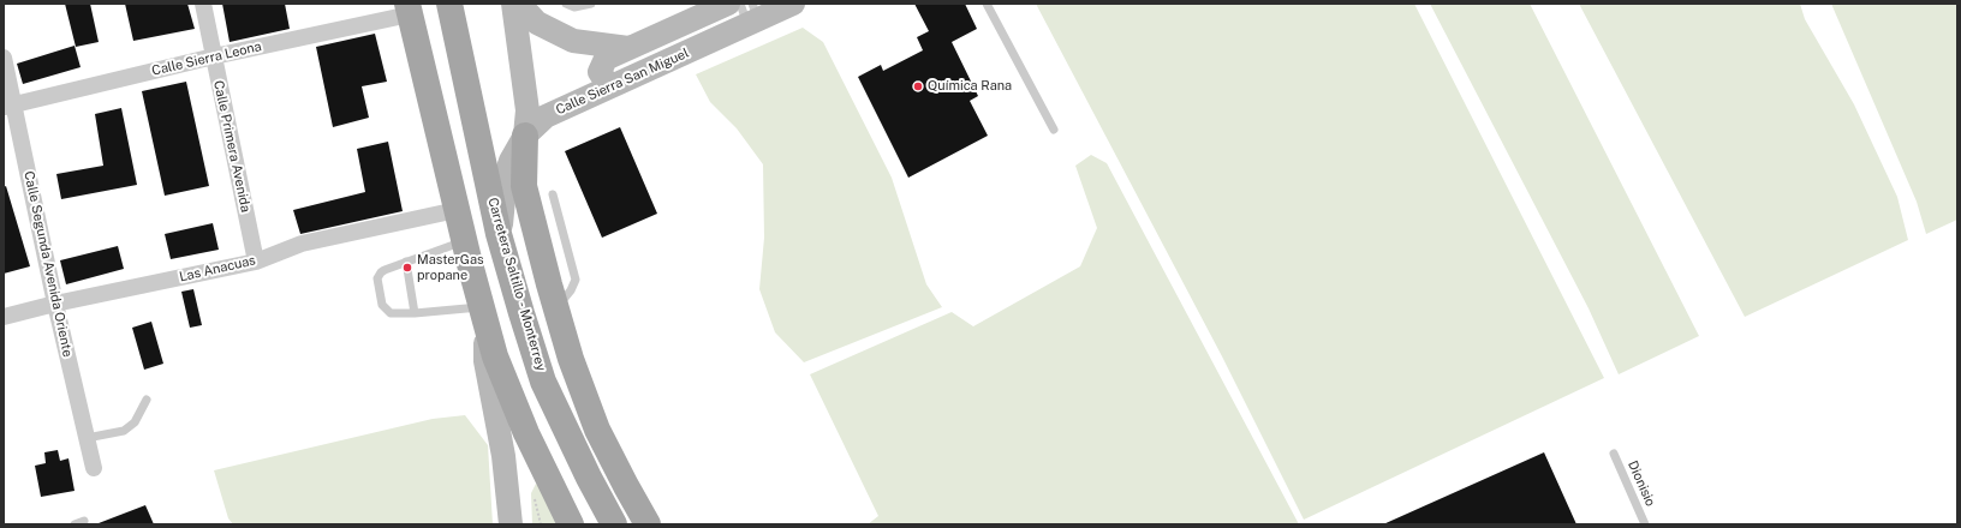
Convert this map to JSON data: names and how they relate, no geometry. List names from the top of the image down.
{
  "streets": {
    "main road": ["Carretera Saltillo - Monterrey"],
    "street": [
      "Calle Sierra Leona",
      "Calle Sierra San Miguel",
      "Calle Primera Avenida",
      "Calle Segunda Avenida Oriente",
      "Las Anacuas"
    ],
    "lane": ["Dionisio"]
  },
  "crossings": [
    ["Calle Sierra Leona", "Calle Primera Avenida"],
    ["Calle Sierra Leona", "Calle Segunda Avenida Oriente"],
    ["Calle Sierra San Miguel", "Carretera Saltillo - Monterrey"],
    ["Calle Primera Avenida", "Las Anacuas"],
    ["Calle Segunda Avenida Oriente", "Las Anacuas"]
  ],
  "places": ["Química Rana", "MasterGas propane"]
}
